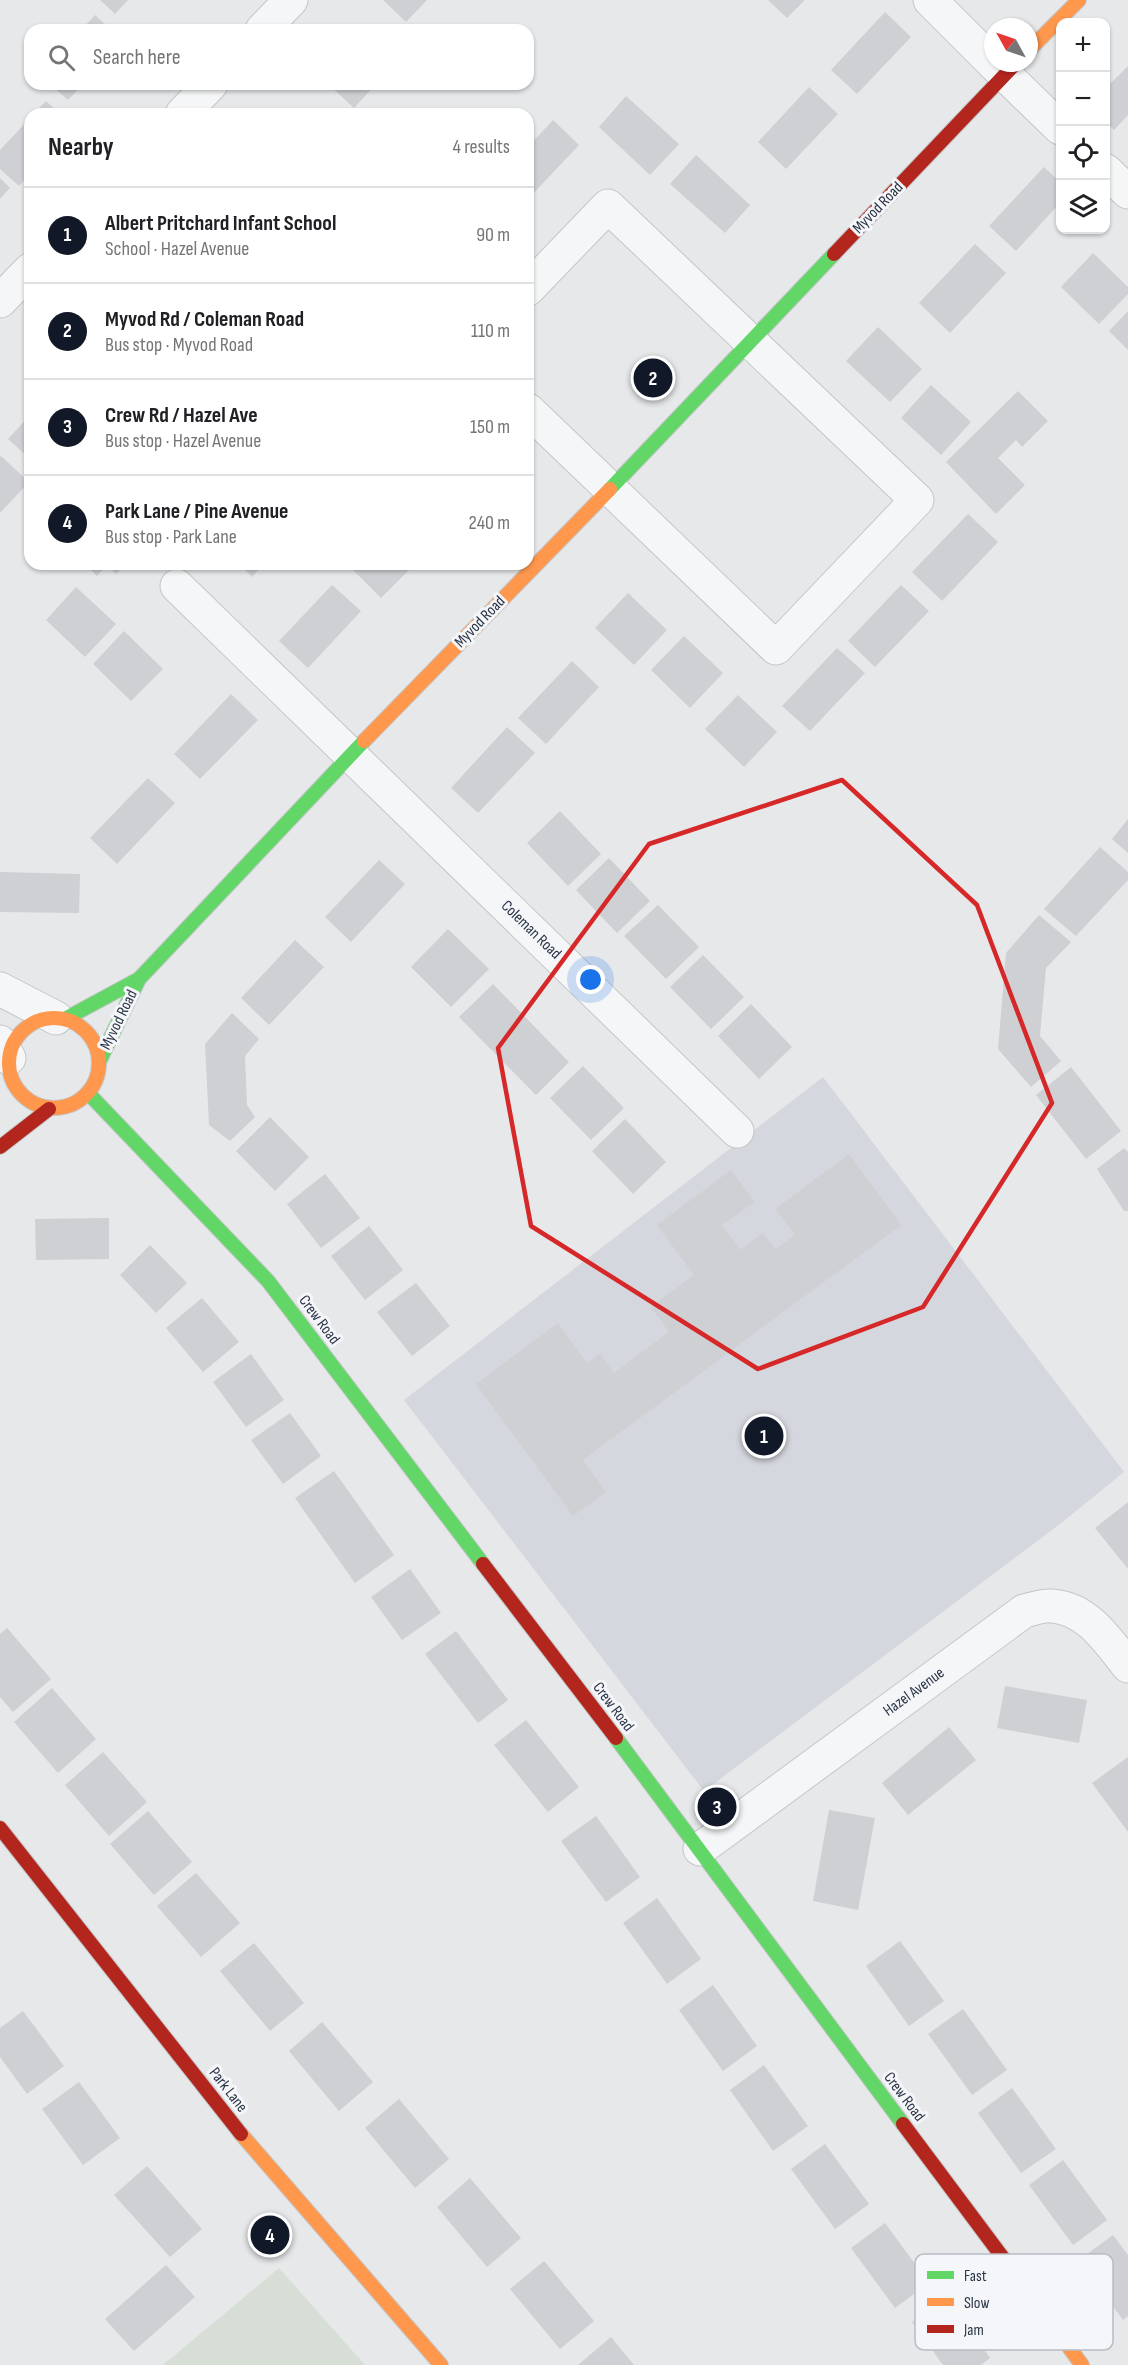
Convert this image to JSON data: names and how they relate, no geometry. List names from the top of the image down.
{
  "streets": {
    "street": [
      "Myvod Road",
      "Coleman Road",
      "Crew Road",
      "Hazel Avenue",
      "Park Lane"
    ]
  },
  "crossings": [
    ["Myvod Road", "Coleman Road"],
    ["Myvod Road", "Crew Road"],
    ["Crew Road", "Hazel Avenue"]
  ],
  "legend": ["Fast", "Slow", "Jam"],
  "north": "top left",
  "page": {
    "map_buttons": ["+", "−"],
    "search": "Search here",
    "heading": ["Nearby", "4 results"],
    "list": [
      {
        "mark": "1",
        "name": "Albert Pritchard Infant School",
        "note": "School · Hazel Avenue",
        "value": "90 m"
      },
      {
        "mark": "2",
        "name": "Myvod Rd / Coleman Road",
        "note": "Bus stop · Myvod Road",
        "value": "110 m"
      },
      {
        "mark": "3",
        "name": "Crew Rd / Hazel Ave",
        "note": "Bus stop · Hazel Avenue",
        "value": "150 m"
      },
      {
        "mark": "4",
        "name": "Park Lane / Pine Avenue",
        "note": "Bus stop · Park Lane",
        "value": "240 m"
      }
    ],
    "pins": [
      "2",
      "1",
      "3",
      "4"
    ]
  }
}
